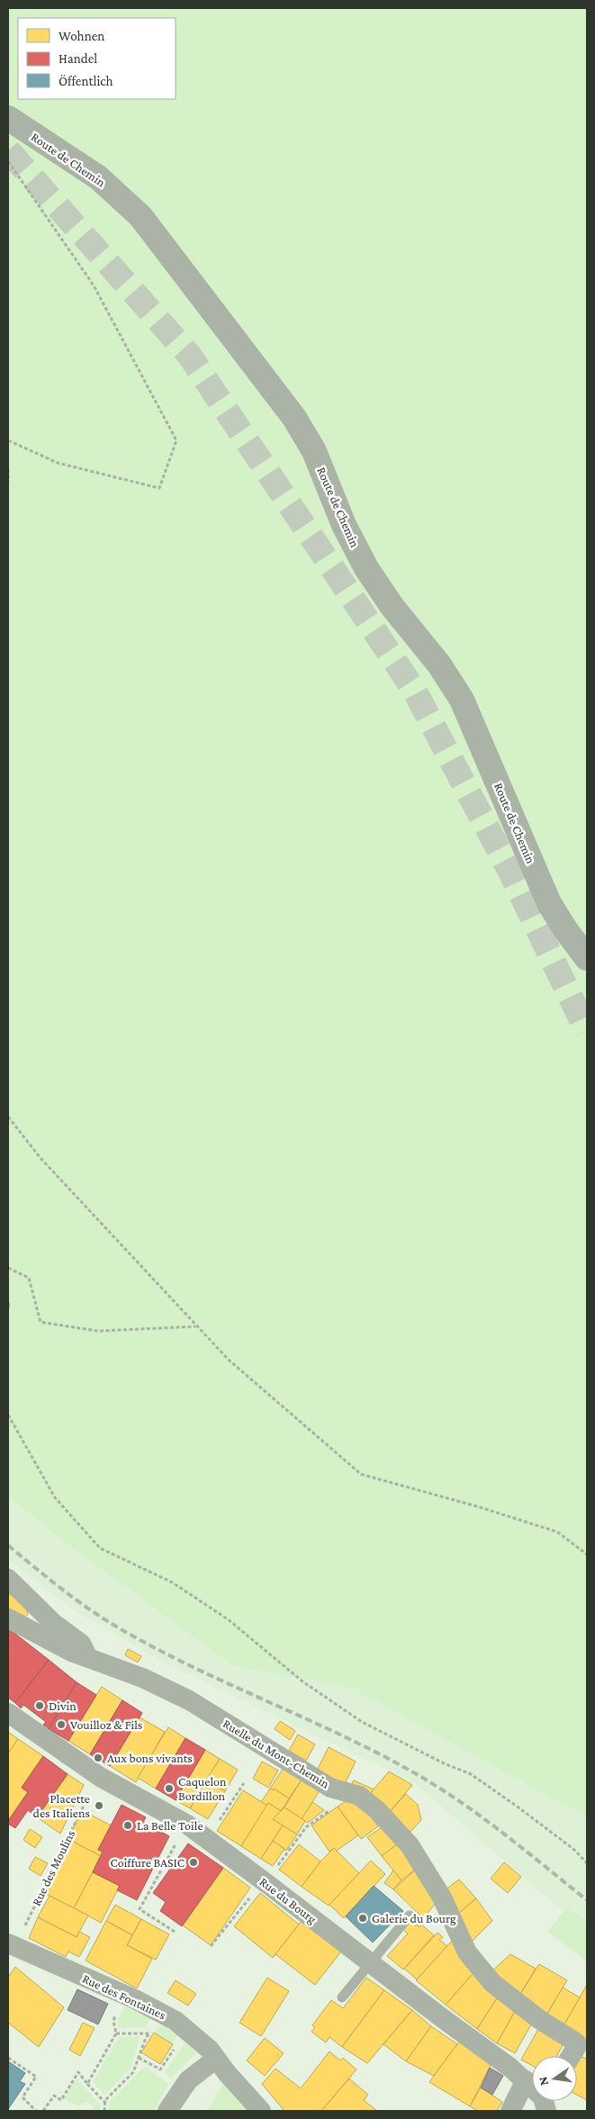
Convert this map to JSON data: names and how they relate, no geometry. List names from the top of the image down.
{
  "streets": {
    "street": [
      "Route de Chemin",
      "Ruelle du Mont-Chemin",
      "Rue du Bourg",
      "Rue des Fontaines"
    ],
    "path": ["Rue des Moulins"]
  },
  "crossings": [
    ["Rue des Moulins", "Rue du Bourg"],
    ["Rue des Moulins", "Rue des Fontaines"]
  ],
  "places": [
    "Divin",
    "Vouilloz & Fils",
    "Aux bons vivants",
    "Caquelon Bordillon",
    "Placette des Italiens",
    "La Belle Toile",
    "Coiffure BASIC",
    "Galerie du Bourg"
  ],
  "legend": ["Wohnen", "Handel", "Öffentlich"],
  "north": "left"
}
